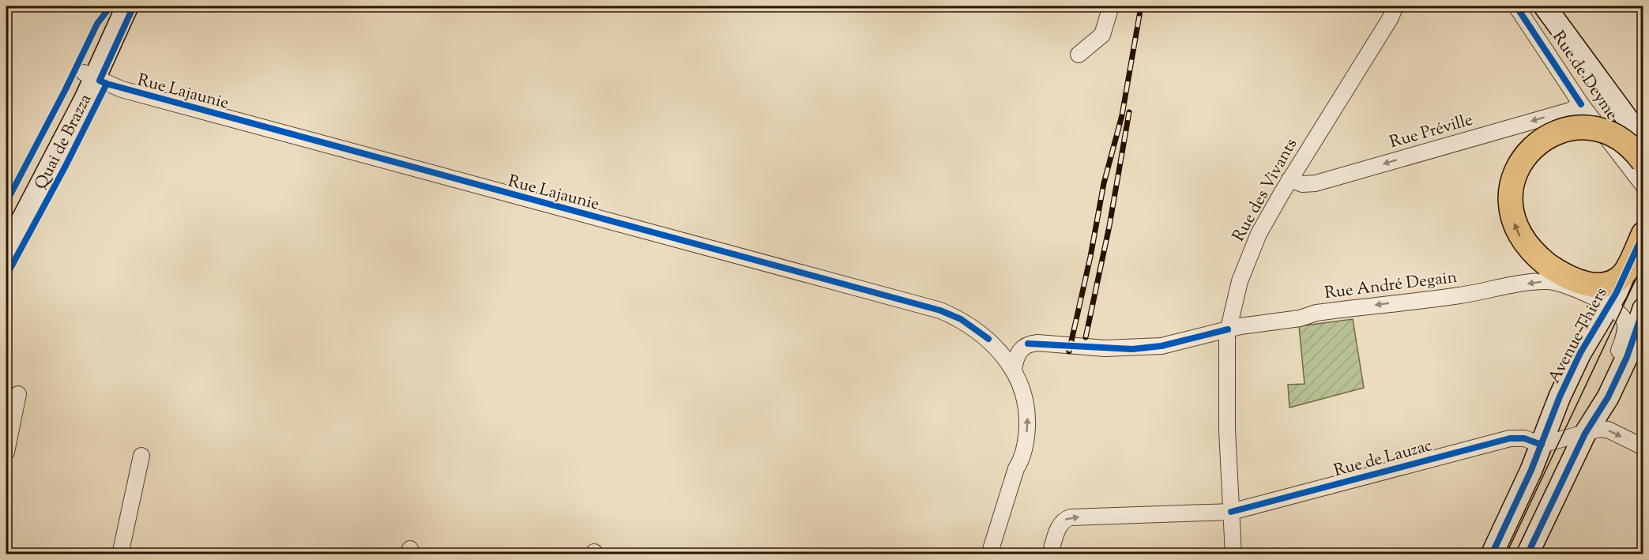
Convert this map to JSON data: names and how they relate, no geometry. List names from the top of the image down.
{
  "streets": {
    "main road": ["Quai de Brazza", "Avenue Thiers"],
    "street": [
      "Rue de Deyme",
      "Rue Lajaunie",
      "Rue Préville",
      "Rue des Vivants",
      "Rue André Degain",
      "Rue de Lauzac"
    ]
  },
  "crossings": [
    ["Rue de Deyme", "Rue Préville"],
    ["Rue Lajaunie", "Quai de Brazza"],
    ["Rue Lajaunie", "Rue André Degain"],
    ["Rue Préville", "Rue des Vivants"],
    ["Rue des Vivants", "Rue André Degain"],
    ["Rue des Vivants", "Rue de Lauzac"],
    ["Rue André Degain", "Avenue Thiers"],
    ["Avenue Thiers", "Rue de Lauzac"]
  ],
  "one_way": ["Rue Préville", "Rue André Degain", "Rue de Lauzac"]
}
